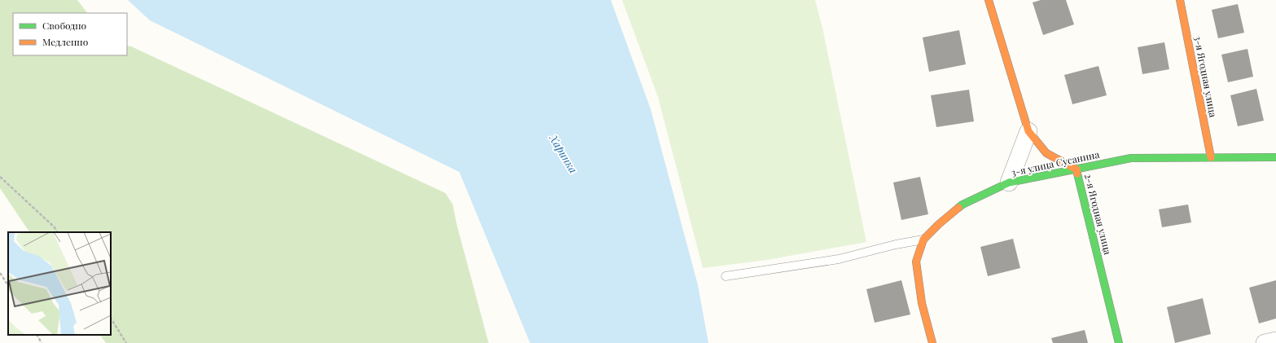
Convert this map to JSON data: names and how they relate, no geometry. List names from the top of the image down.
{
  "streets": {
    "street": ["3-я Ягодная улица", "3-я улица Сусанина", "2-я Ягодная улица"]
  },
  "crossings": [
    ["3-я Ягодная улица", "3-я улица Сусанина"],
    ["3-я улица Сусанина", "2-я Ягодная улица"]
  ],
  "water": ["Харинка"],
  "legend": ["Свободно", "Медленно"]
}
